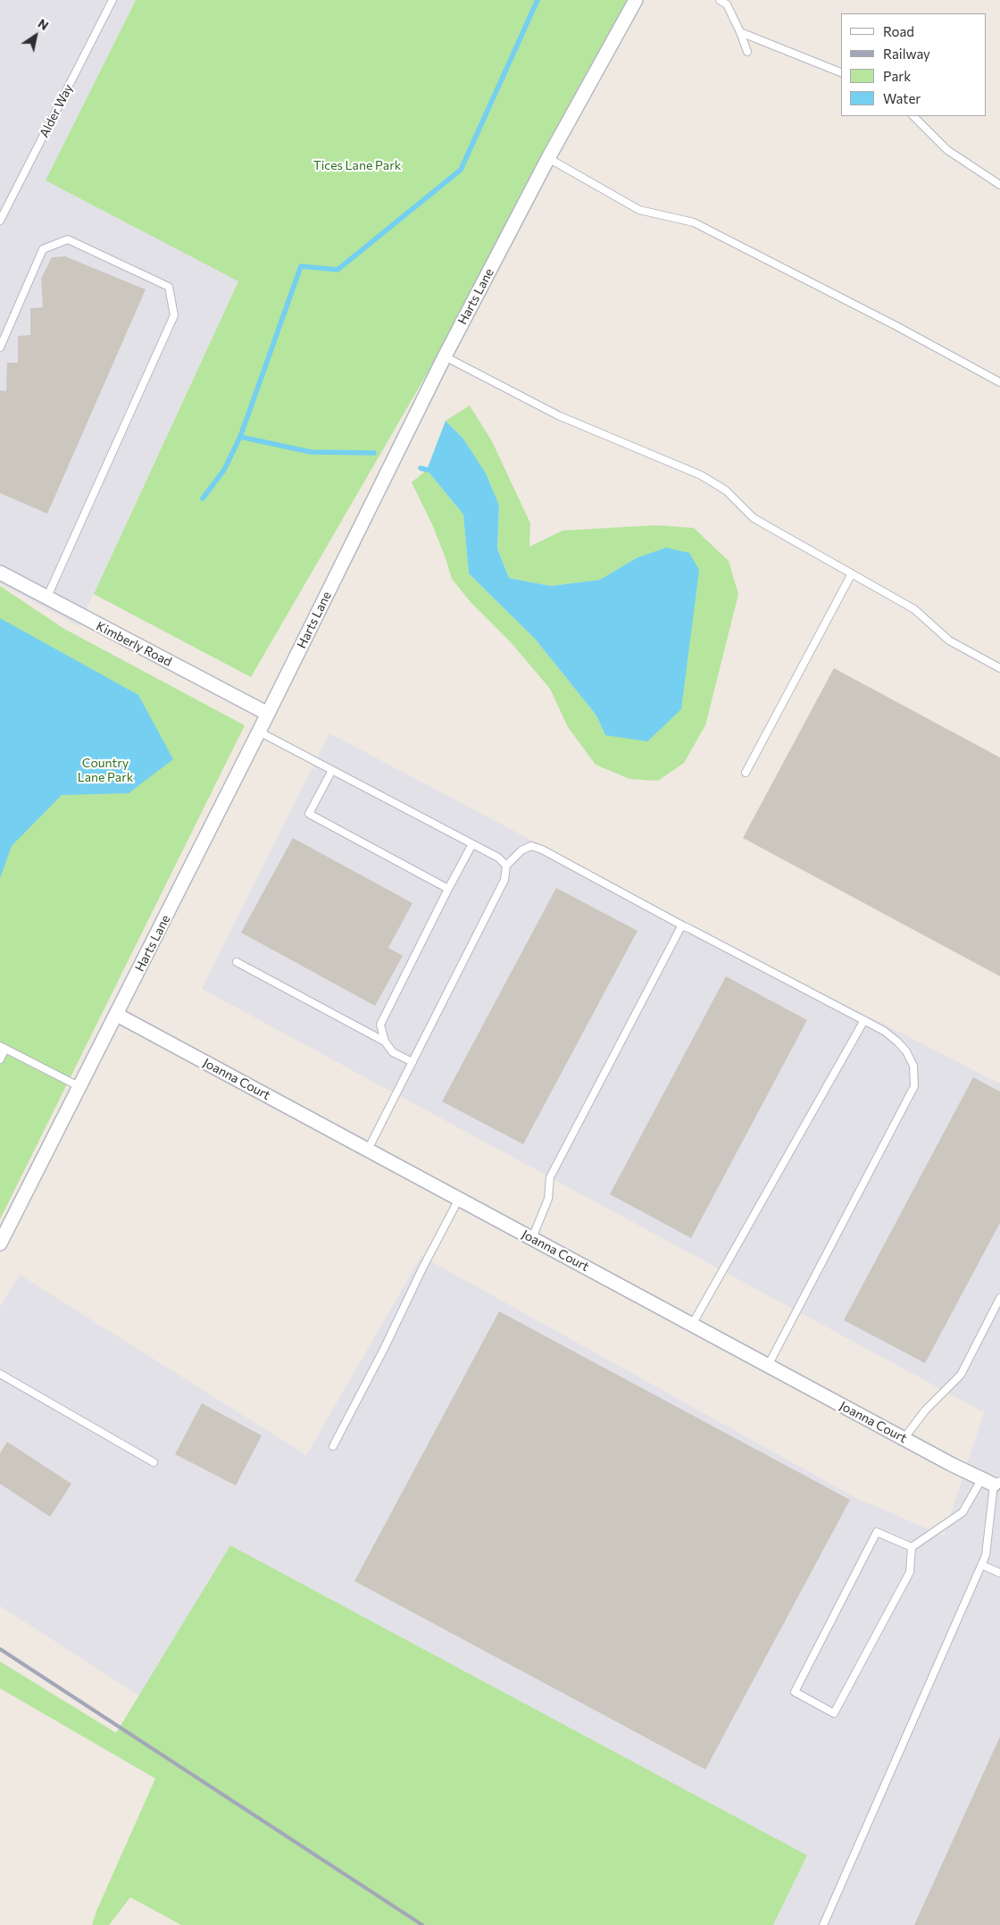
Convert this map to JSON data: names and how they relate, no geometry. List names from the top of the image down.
{
  "streets": {
    "street": ["Harts Lane", "Kimberly Road", "Joanna Court"],
    "lane": ["Alder Way"]
  },
  "crossings": [
    ["Harts Lane", "Kimberly Road"],
    ["Harts Lane", "Joanna Court"]
  ],
  "parks": ["Tices Lane Park", "Country Lane Park"],
  "legend": [
    "Road",
    "Railway",
    "Park",
    "Water"
  ],
  "north": "top right"
}
